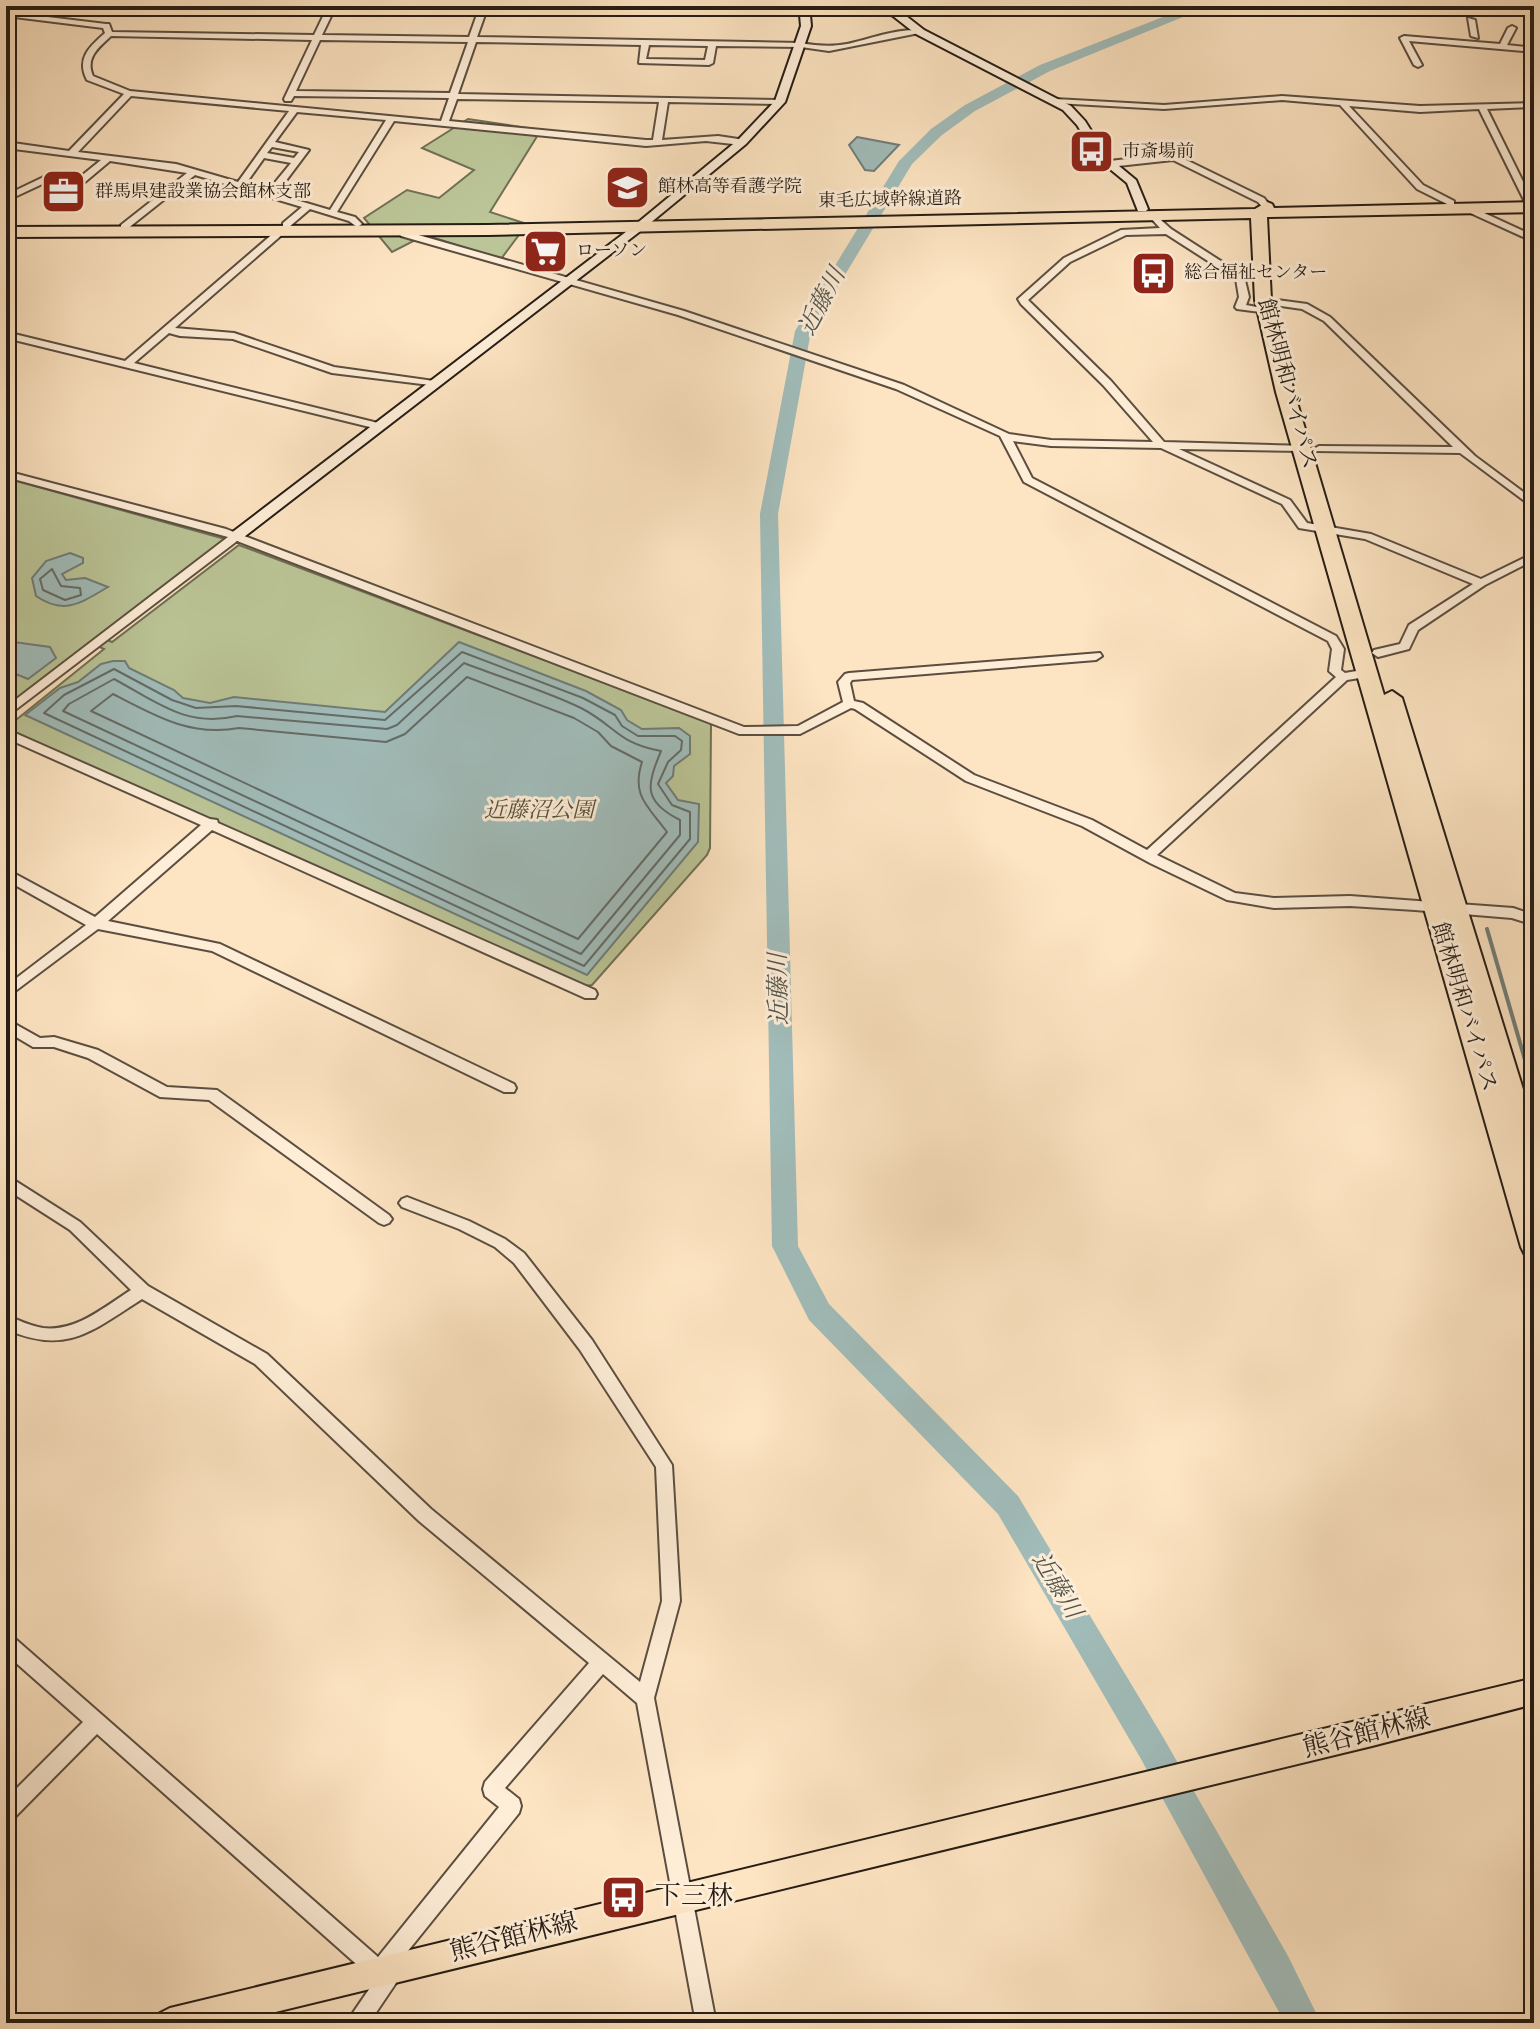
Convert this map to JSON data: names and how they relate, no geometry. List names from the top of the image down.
{
  "streets": {
    "highway": ["東毛広域幹線道路", "館林明和バイパス"],
    "main road": ["熊谷館林線"]
  },
  "crossings": [
    ["東毛広域幹線道路", "館林明和バイパス"]
  ],
  "water": ["近藤川"],
  "parks": ["近藤沼公園"],
  "places": {
    "bus stop": ["市斎場前", "総合福祉センター", "下三林"],
    "school or university": ["館林高等看護学院"],
    "office": ["群馬県建設業協会館林支部"],
    "supermarket": ["ローソン"]
  }
}
